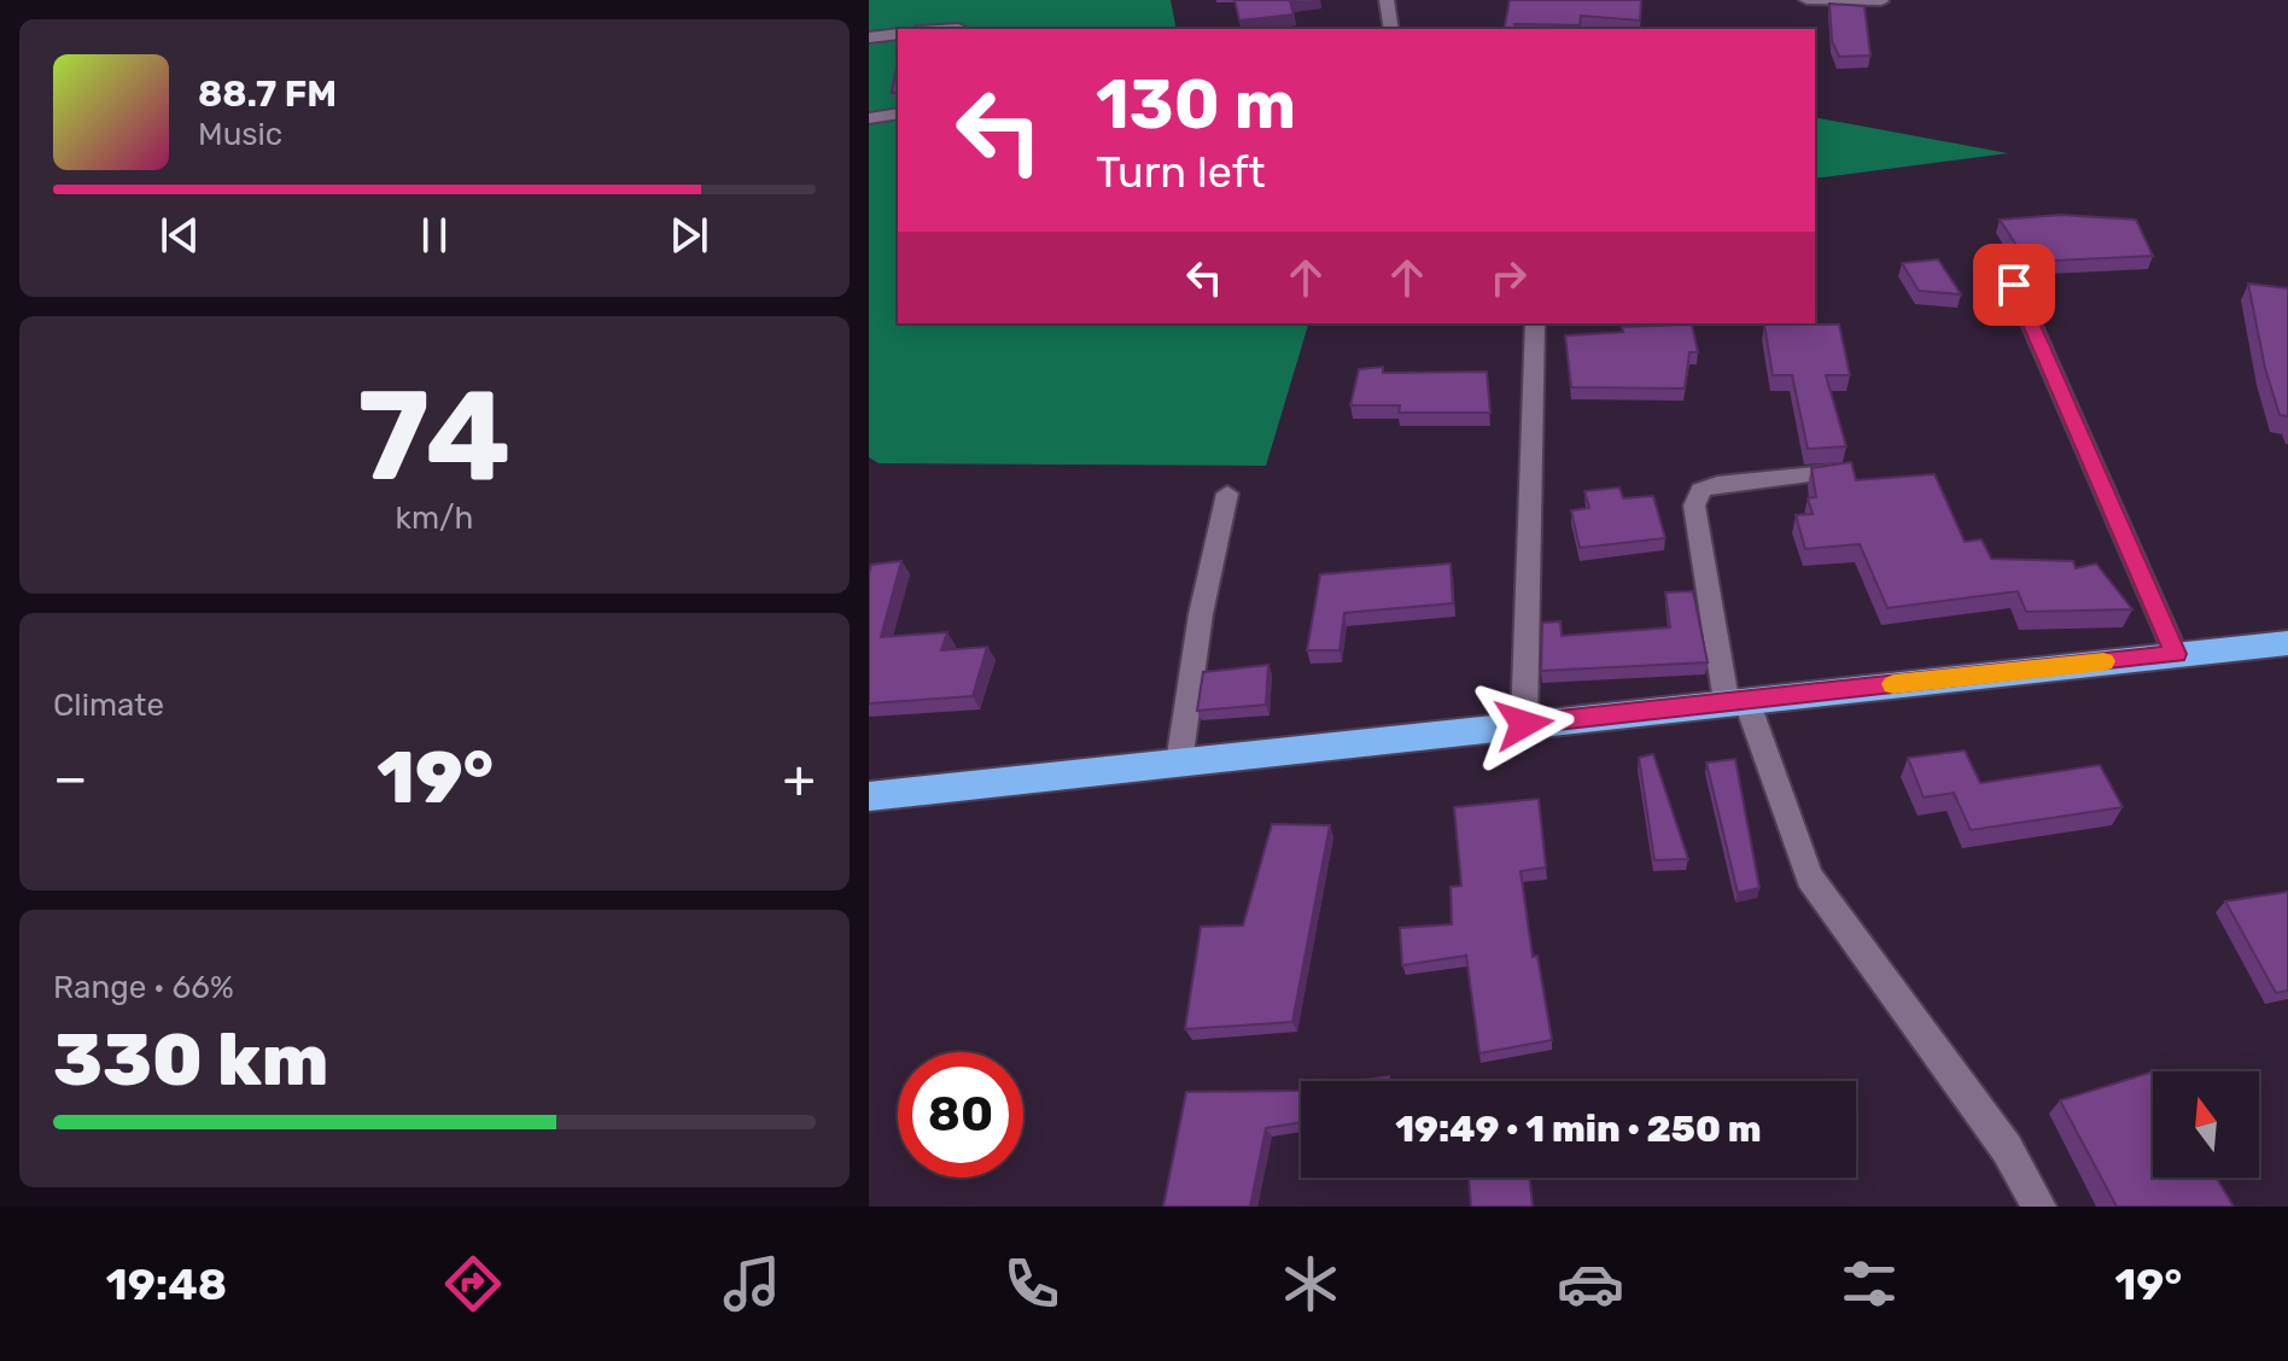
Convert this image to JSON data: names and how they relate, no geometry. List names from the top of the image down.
{
  "north": "top",
  "page": {
    "turn": ["130 m", "Turn left"],
    "song": ["88.7 FM", "Music"],
    "tile": [
      ["74", "km/h"],
      "Climate",
      ["Range · 66%", "330 km"]
    ],
    "heat": ["−", "19°", "+"],
    "limit": "80",
    "trip": "19:49 · 1 min · 250 m",
    "tabs": ["19:48", "19°"]
  }
}
